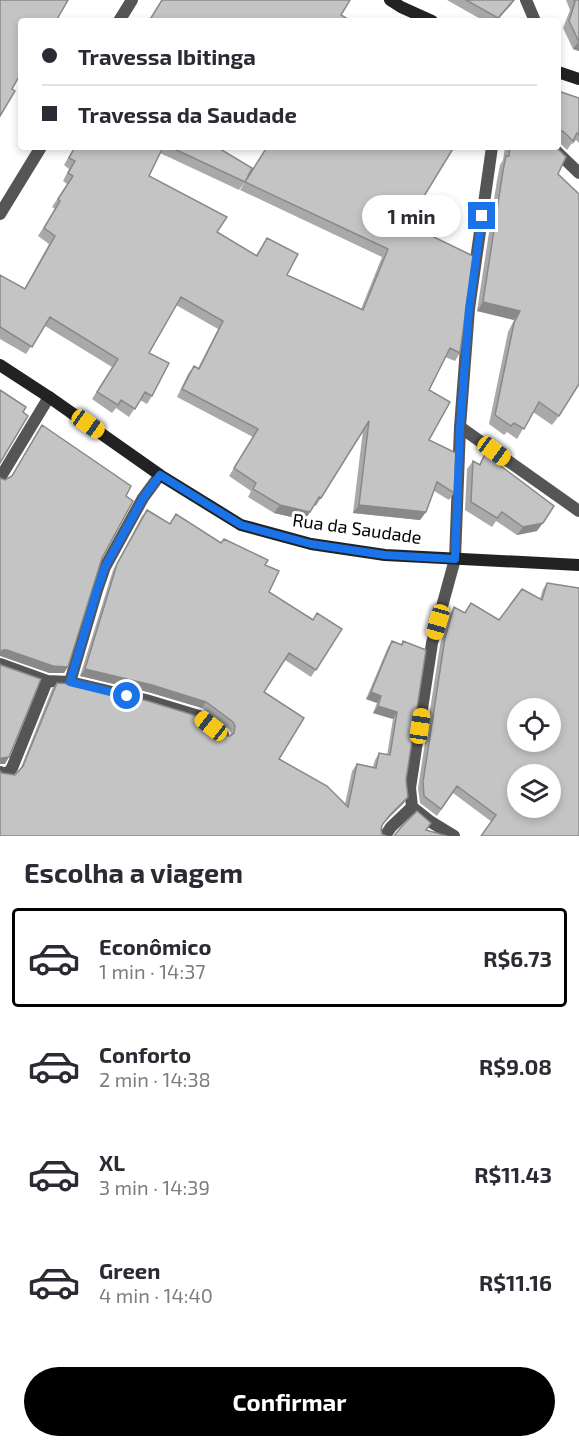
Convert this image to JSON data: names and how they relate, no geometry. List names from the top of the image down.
{
  "streets": {
    "main road": ["Rua da Saudade"]
  },
  "page": {
    "banner": ["Travessa Ibitinga", "Travessa da Saudade"],
    "bubble": "1 min",
    "heading": "Escolha a viagem",
    "list": [
      {
        "name": "Econômico",
        "note": "1 min · 14:37",
        "value": "R$6.73"
      },
      {
        "name": "Conforto",
        "note": "2 min · 14:38",
        "value": "R$9.08"
      },
      {
        "name": "XL",
        "note": "3 min · 14:39",
        "value": "R$11.43"
      },
      {
        "name": "Green",
        "note": "4 min · 14:40",
        "value": "R$11.16"
      }
    ],
    "buttons": "Confirmar"
  }
}
